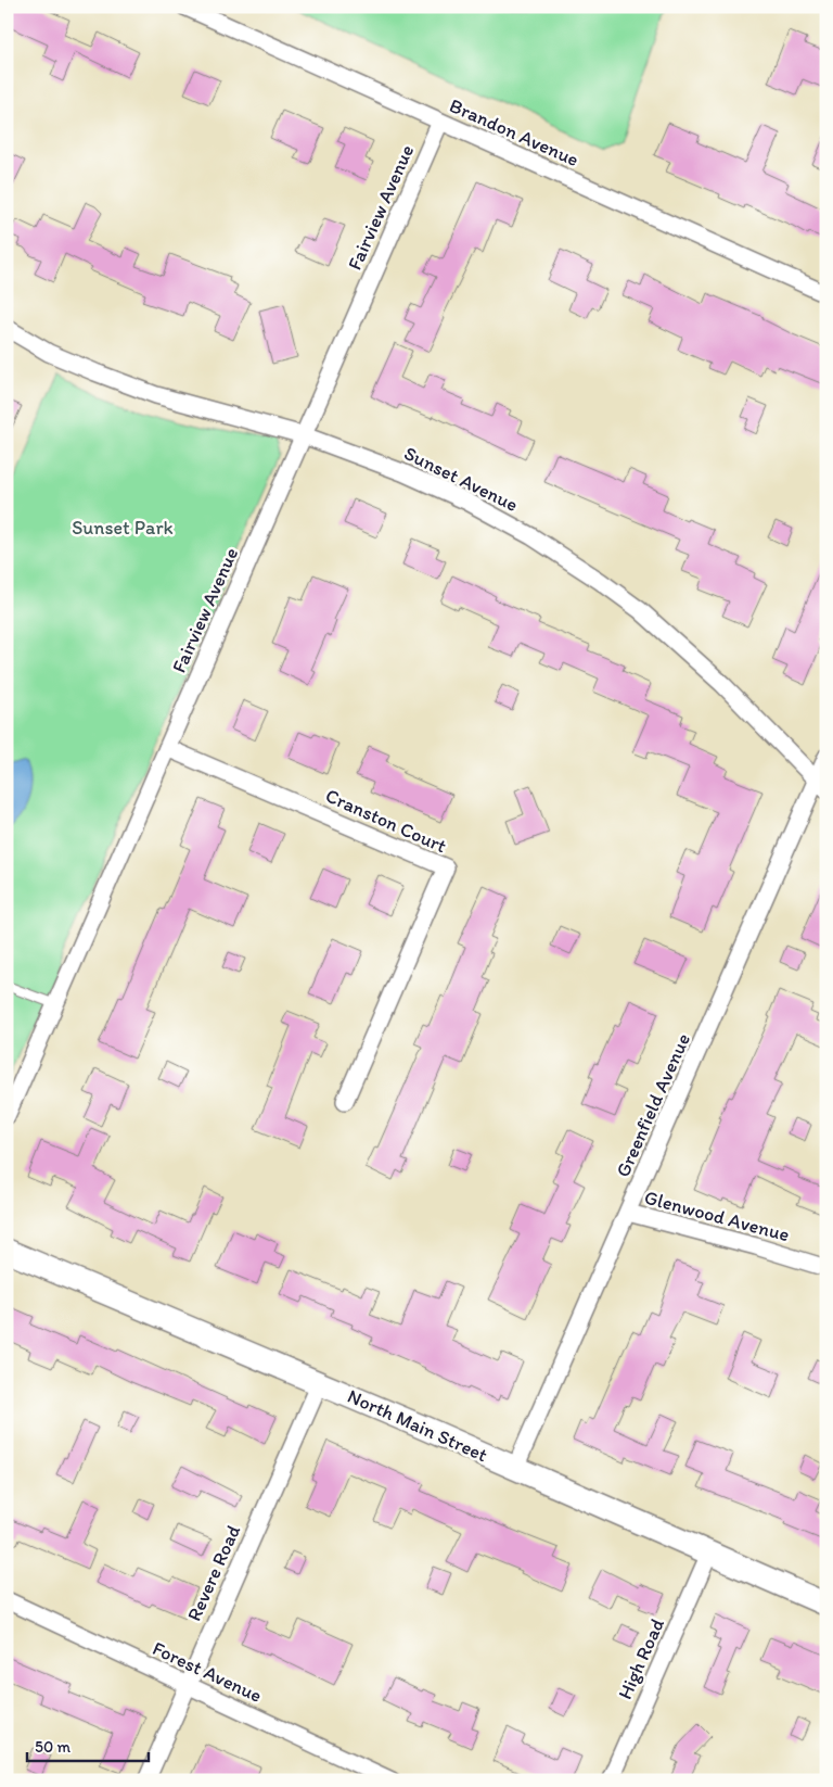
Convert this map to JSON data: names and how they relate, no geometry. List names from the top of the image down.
{
  "streets": {
    "street": [
      "Brandon Avenue",
      "Fairview Avenue",
      "Sunset Avenue",
      "Cranston Court",
      "Greenfield Avenue",
      "Glenwood Avenue",
      "North Main Street",
      "Revere Road",
      "High Road",
      "Forest Avenue"
    ]
  },
  "crossings": [
    ["Brandon Avenue", "Fairview Avenue"],
    ["Fairview Avenue", "Sunset Avenue"],
    ["Fairview Avenue", "Cranston Court"],
    ["Sunset Avenue", "Greenfield Avenue"],
    ["Greenfield Avenue", "Glenwood Avenue"],
    ["Greenfield Avenue", "North Main Street"],
    ["North Main Street", "Revere Road"],
    ["North Main Street", "High Road"],
    ["Revere Road", "Forest Avenue"]
  ],
  "parks": ["Sunset Park"],
  "scale_bar": "50 m"
}
